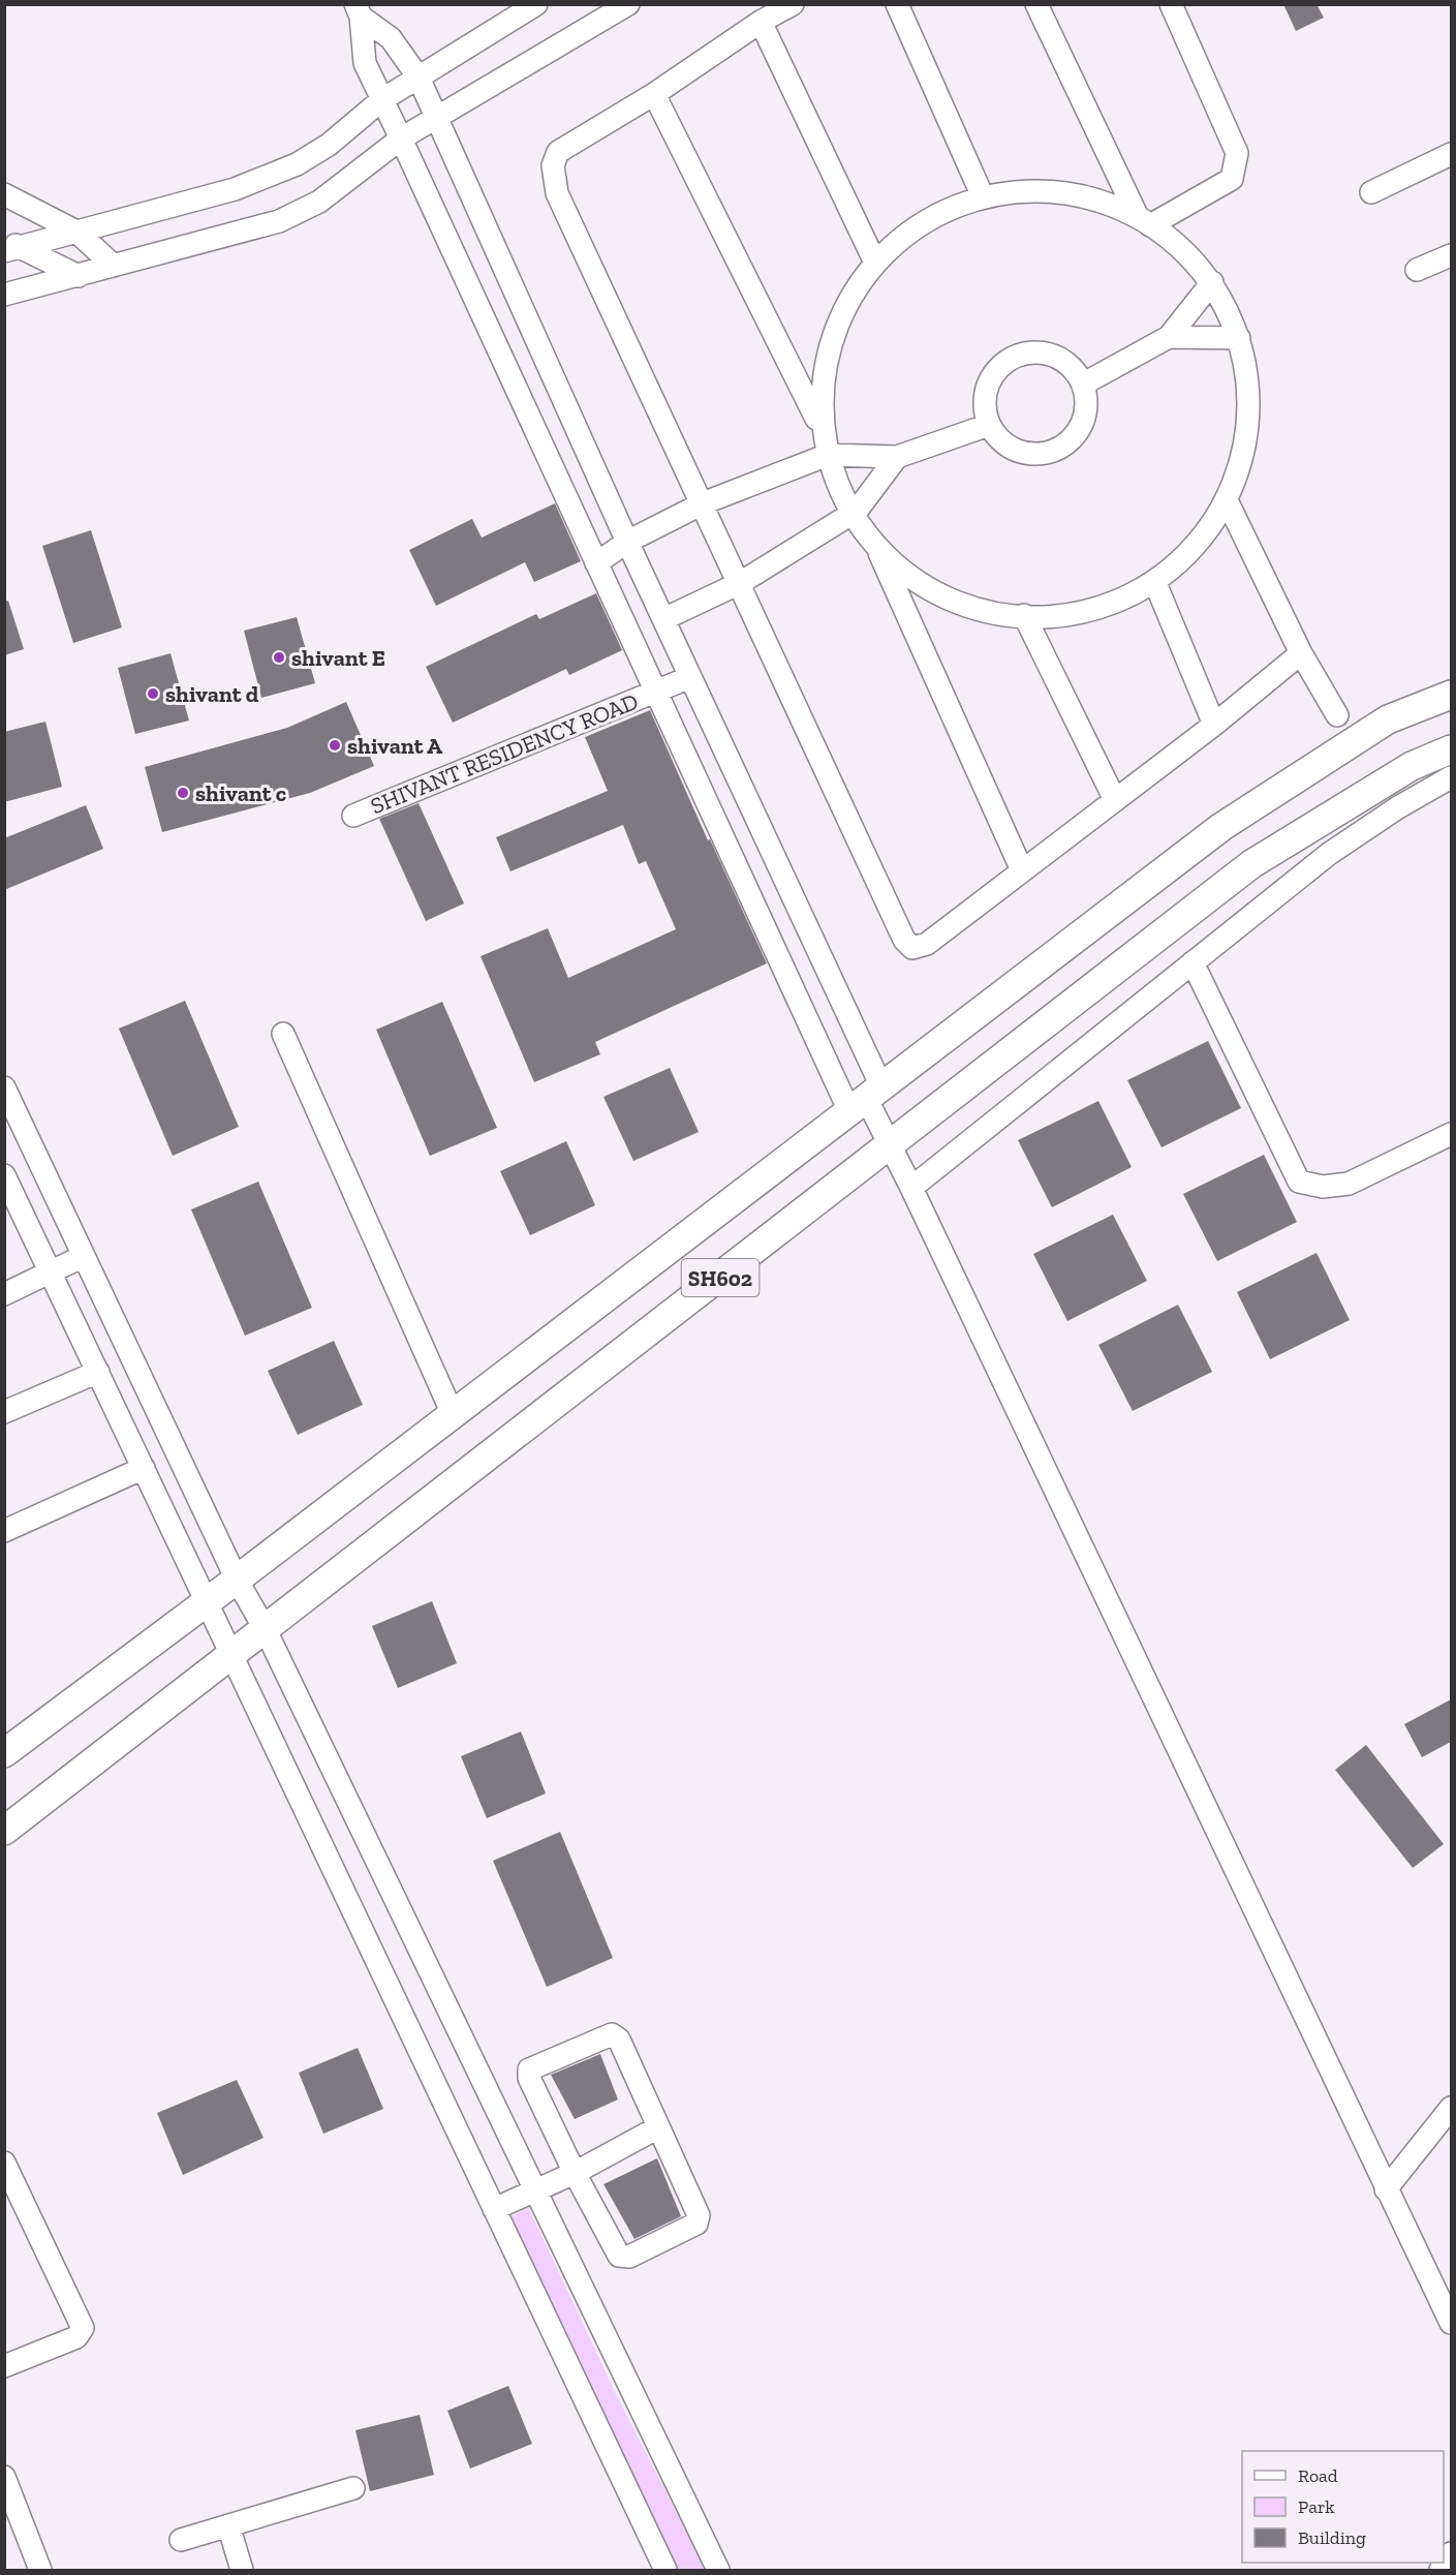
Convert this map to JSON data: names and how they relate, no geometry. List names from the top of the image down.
{
  "streets": {
    "main road": ["SH602"],
    "street": ["SHIVANT RESIDENCY ROAD"]
  },
  "places": [
    "shivant E",
    "shivant d",
    "shivant A",
    "shivant c"
  ],
  "legend": ["Road", "Park", "Building"]
}
